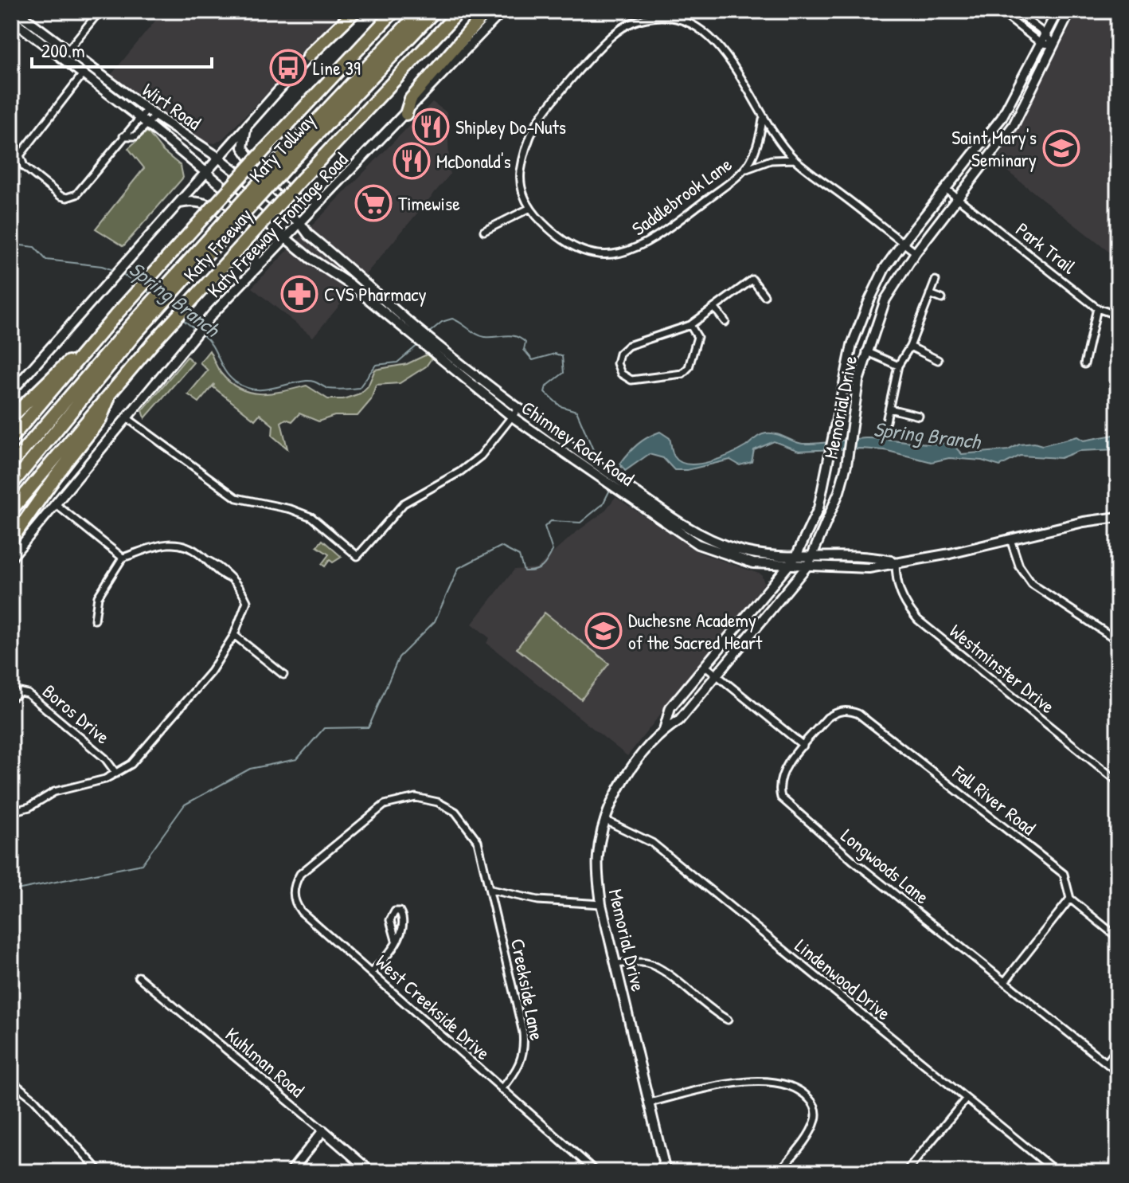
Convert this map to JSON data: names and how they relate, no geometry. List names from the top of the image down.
{
  "streets": {
    "highway": ["Katy Tollway", "Katy Freeway"],
    "main road": [
      "Wirt Road",
      "Katy Freeway Frontage Road",
      "Memorial Drive",
      "Chimney Rock Road",
      "Kuhlman Road"
    ],
    "street": [
      "Saddlebrook Lane",
      "Park Trail",
      "Westminster Drive",
      "Boros Drive",
      "Fall River Road",
      "Longwoods Lane",
      "Lindenwood Drive",
      "Creekside Lane",
      "West Creekside Drive"
    ]
  },
  "crossings": [
    ["Wirt Road", "Katy Freeway Frontage Road"],
    ["Wirt Road", "Chimney Rock Road"],
    ["Saddlebrook Lane", "Memorial Drive"],
    ["Katy Freeway Frontage Road", "Chimney Rock Road"],
    ["Park Trail", "Memorial Drive"],
    ["Memorial Drive", "Chimney Rock Road"],
    ["Memorial Drive", "Lindenwood Drive"],
    ["Chimney Rock Road", "Westminster Drive"],
    ["Fall River Road", "Longwoods Lane"],
    ["Creekside Lane", "West Creekside Drive"]
  ],
  "water": ["Spring Branch"],
  "places": {
    "bus stop": ["Line 39"],
    "restaurant": ["Shipley Do-Nuts", "McDonald's"],
    "school or university": ["Saint Mary's Seminary", "Duchesne Academy of the Sacred Heart"],
    "supermarket": ["Timewise"],
    "pharmacy": ["CVS Pharmacy"]
  },
  "scale_bar": "200 m"
}
